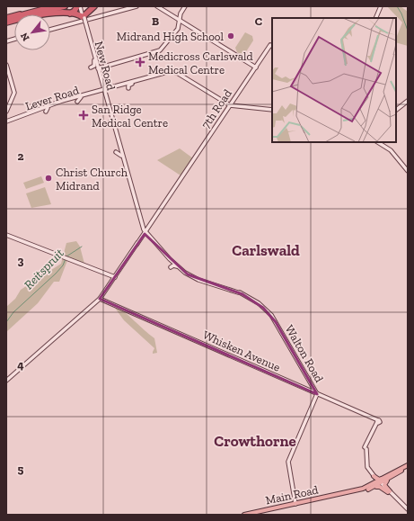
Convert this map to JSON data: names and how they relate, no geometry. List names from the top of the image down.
{
  "streets": {
    "main road": [
      "New Road",
      "Lever Road",
      "7th Road",
      "Whisken Avenue",
      "Walton Road",
      "Main Road"
    ]
  },
  "crossings": [
    ["New Road", "Lever Road"],
    ["7th Road", "Whisken Avenue"],
    ["7th Road", "Walton Road"],
    ["Whisken Avenue", "Walton Road"]
  ],
  "districts": ["Carlswald", "Crowthorne"],
  "water": ["Reitspruit"],
  "places": {
    "other": ["Midrand High School", "Christ Church Midrand"],
    "health": ["Medicross Carlswald Medical Centre", "San Ridge Medical Centre"]
  },
  "north": "bottom left",
  "grid": {
    "columns": ["B", "C"],
    "rows": [
      "2",
      "3",
      "4",
      "5"
    ]
  }
}
